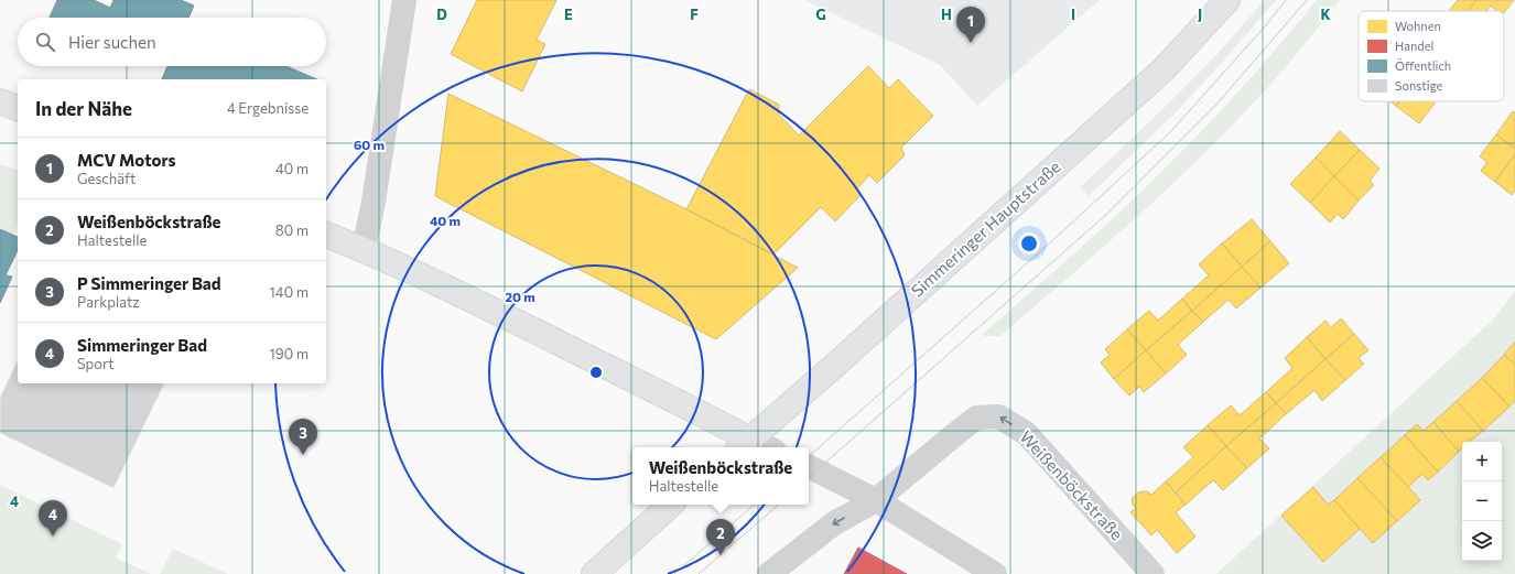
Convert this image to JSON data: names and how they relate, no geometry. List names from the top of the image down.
{
  "streets": {
    "main road": ["Simmeringer Hauptstraße"],
    "street": ["Weißenböckstraße"]
  },
  "legend": [
    "Wohnen",
    "Handel",
    "Öffentlich",
    "Sonstige"
  ],
  "page": {
    "pins": [
      "1",
      "3",
      "4",
      "2"
    ],
    "search": "Hier suchen",
    "heading": ["In der Nähe", "4 Ergebnisse"],
    "list": [
      {
        "mark": "1",
        "name": "MCV Motors",
        "note": "Geschäft",
        "value": "40 m"
      },
      {
        "mark": "2",
        "name": "Weißenböckstraße",
        "note": "Haltestelle",
        "value": "80 m"
      },
      {
        "mark": "3",
        "name": "P Simmeringer Bad",
        "note": "Parkplatz",
        "value": "140 m"
      },
      {
        "mark": "4",
        "name": "Simmeringer Bad",
        "note": "Sport",
        "value": "190 m"
      }
    ],
    "map_buttons": ["+", "−"],
    "popup": ["Weißenböckstraße", "Haltestelle"]
  },
  "grid": {
    "columns": [
      "D",
      "E",
      "F",
      "G",
      "H",
      "I",
      "J",
      "K"
    ],
    "rows": ["4"]
  },
  "rings": ["60 m", "40 m", "20 m"]
}
